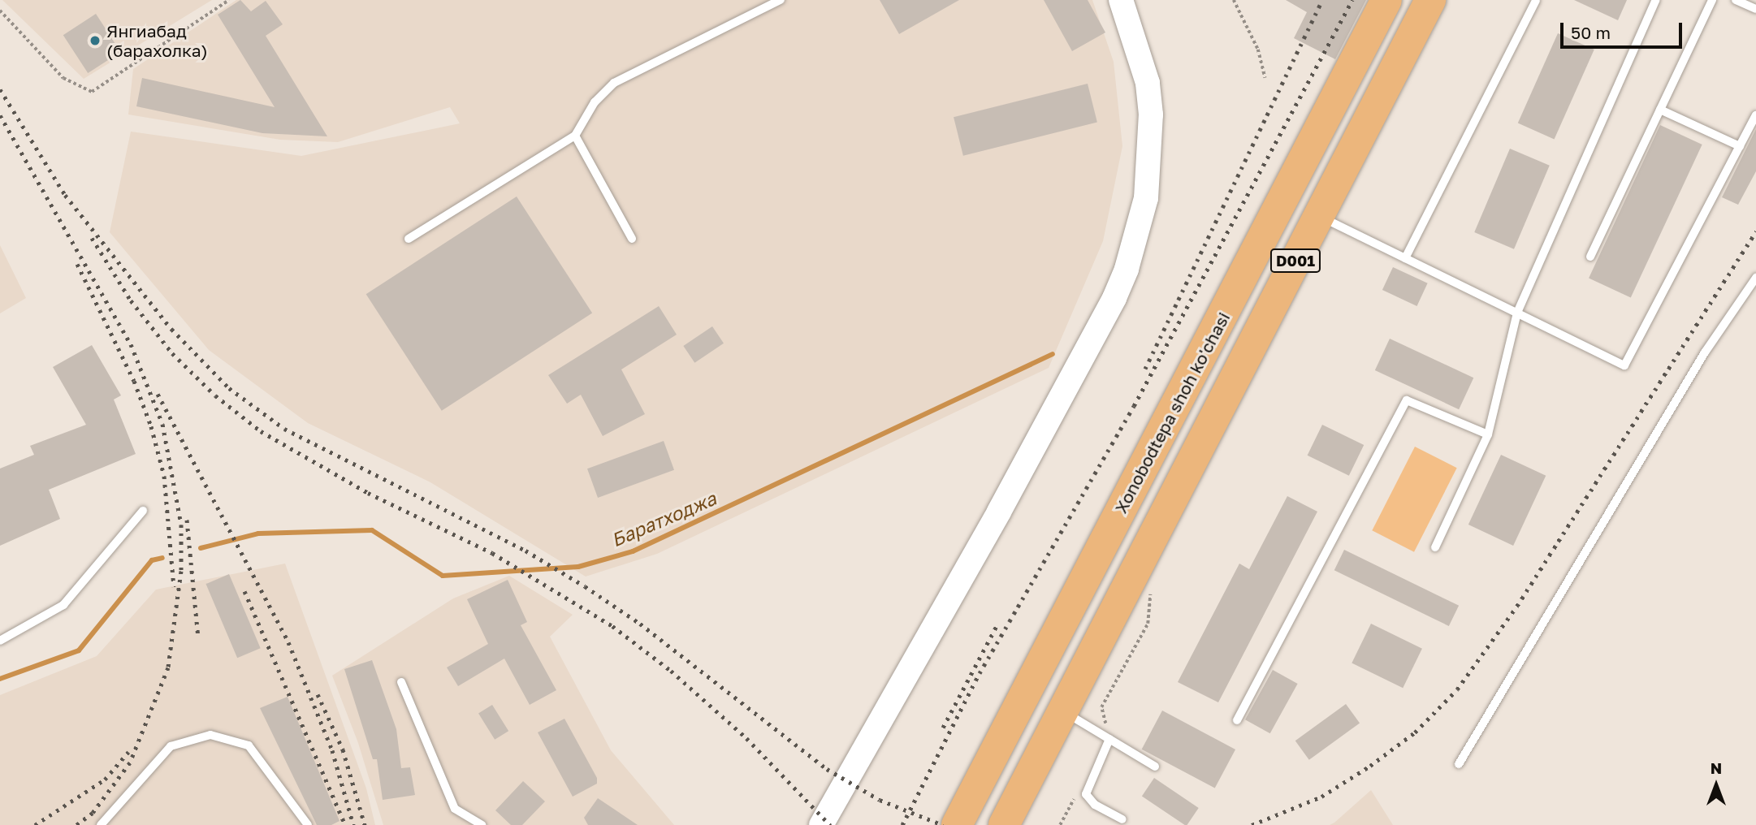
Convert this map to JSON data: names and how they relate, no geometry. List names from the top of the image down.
{
  "streets": {
    "highway": ["D001", "Xonobodtepa shoh ko'chasi"]
  },
  "water": ["Баратходжа"],
  "places": ["Янгиабад (барахолка)"],
  "scale_bar": "50 m",
  "north": "top"
}
